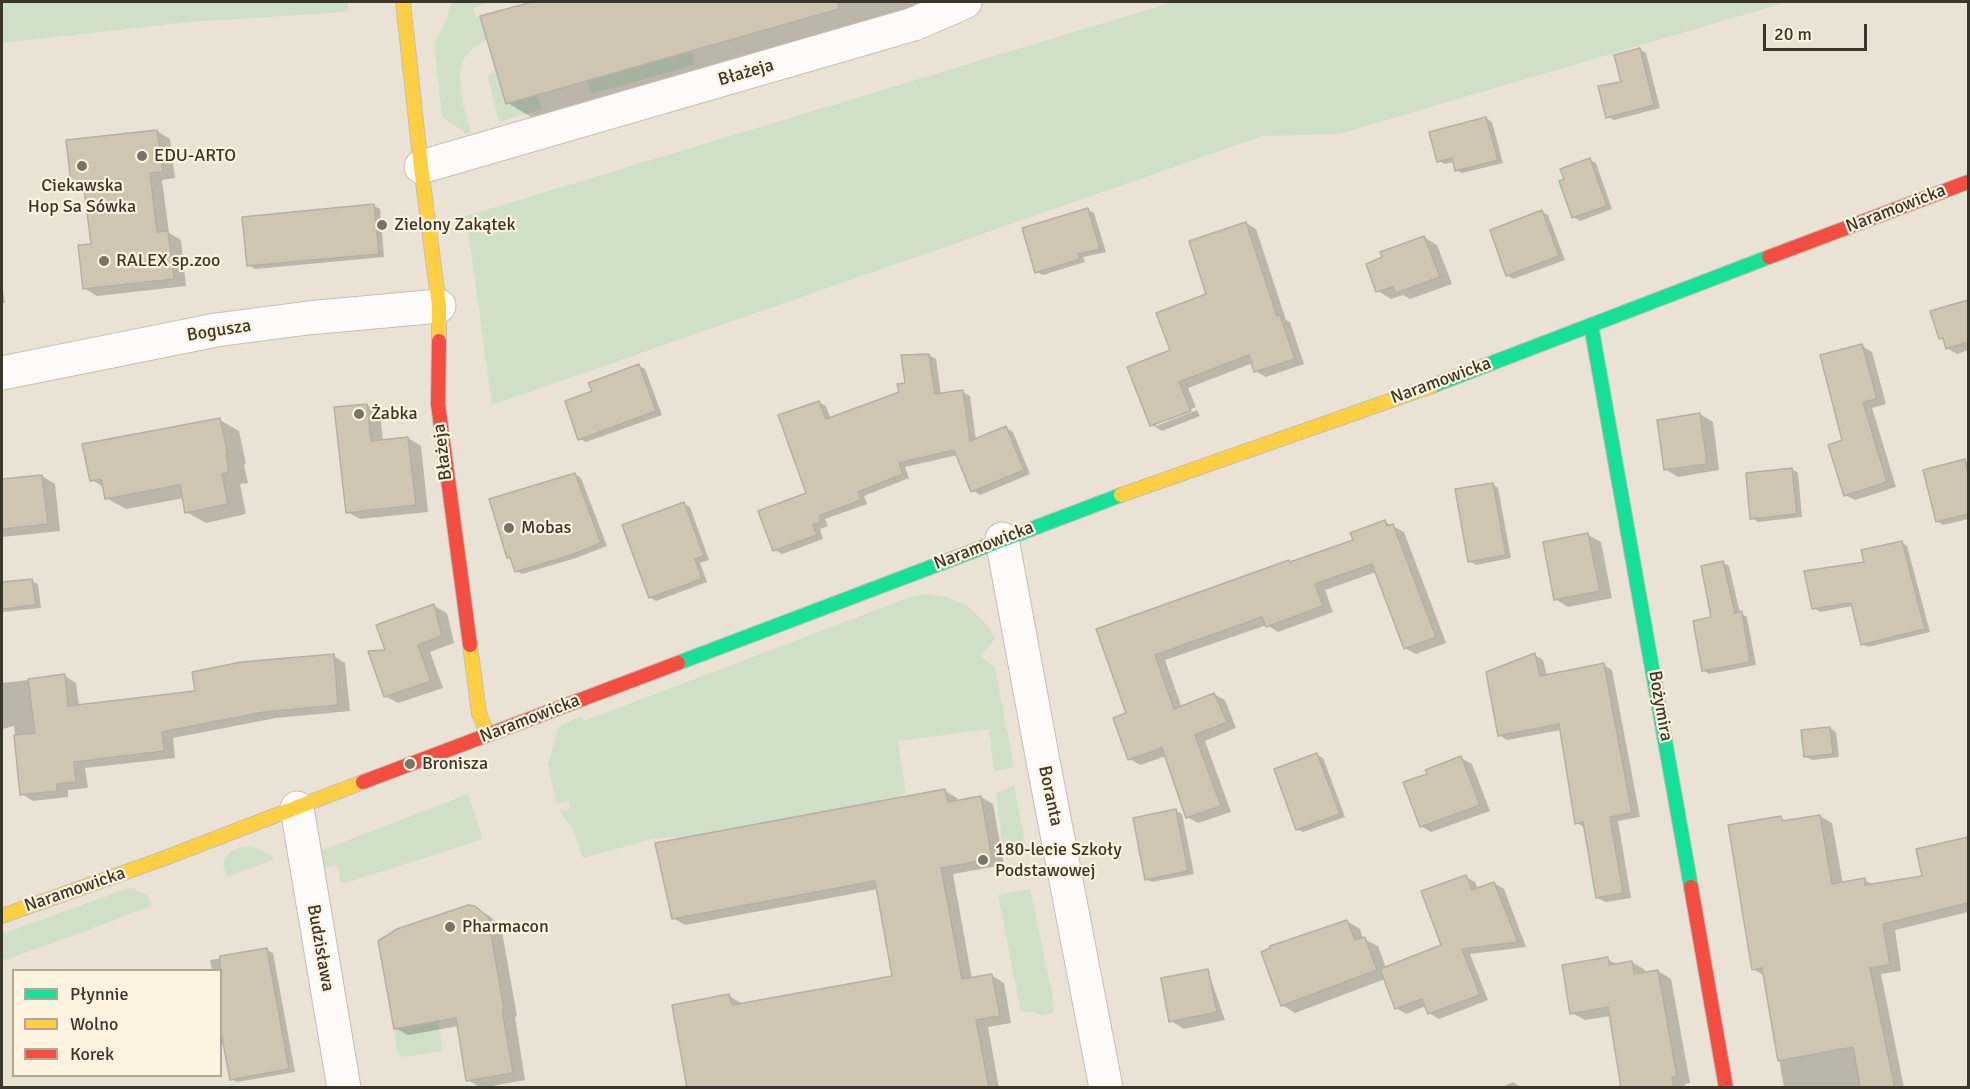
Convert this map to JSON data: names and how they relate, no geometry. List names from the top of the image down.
{
  "streets": {
    "street": [
      "Błażeja",
      "Naramowicka",
      "Bogusza",
      "Bożymira",
      "Boranta",
      "Budzisława"
    ]
  },
  "crossings": [
    ["Błażeja", "Naramowicka"],
    ["Błażeja", "Bogusza"],
    ["Naramowicka", "Bożymira"],
    ["Naramowicka", "Boranta"],
    ["Naramowicka", "Budzisława"]
  ],
  "places": [
    "EDU-ARTO",
    "Ciekawska Hop Sa Sówka",
    "Zielony Zakątek",
    "RALEX sp.zoo",
    "Żabka",
    "Mobas",
    "Bronisza",
    "180-lecie Szkoły Podstawowej",
    "Pharmacon"
  ],
  "legend": ["Płynnie", "Wolno", "Korek"],
  "scale_bar": "20 m"
}
